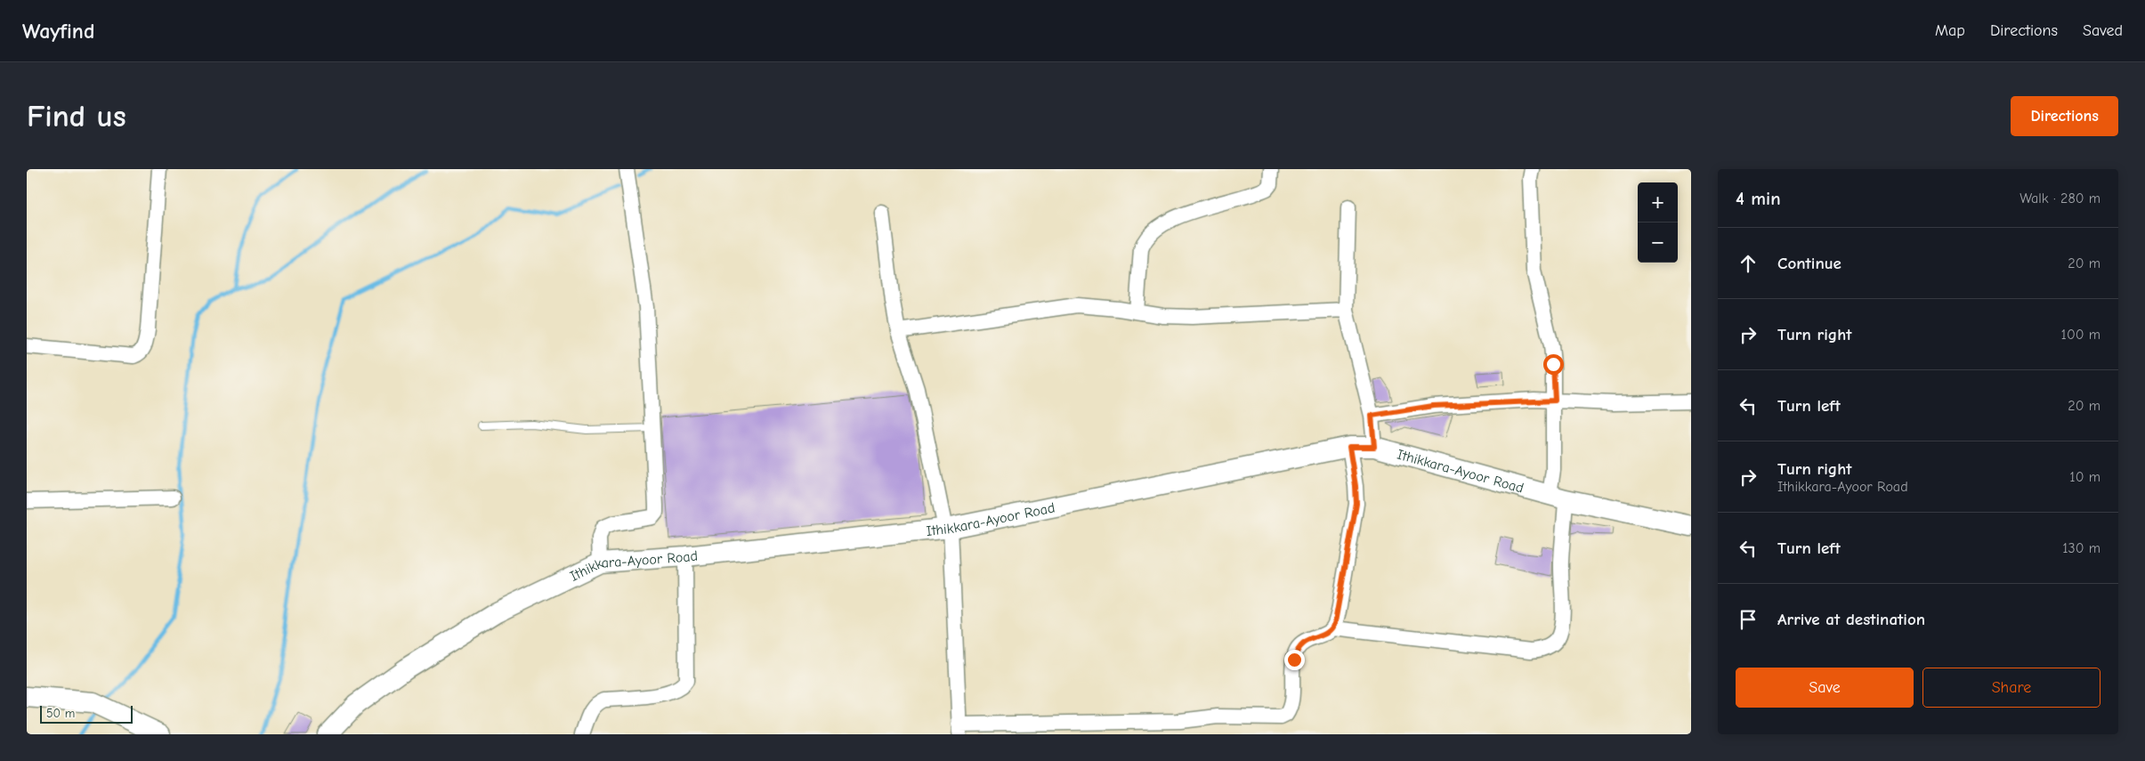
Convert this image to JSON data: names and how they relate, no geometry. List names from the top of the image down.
{
  "streets": {
    "main road": ["Ithikkara-Ayoor Road"]
  },
  "scale_bar": "50 m",
  "page": {
    "header": "Wayfind",
    "nav": ["Map", "Directions", "Saved"],
    "buttons": [
      "Directions",
      ["Save", "Share"]
    ],
    "title": "Find us",
    "heading": ["4 min", "Walk · 280 m"],
    "map_buttons": ["+", "−"],
    "list": [
      ["Continue", "20 m"],
      ["Turn right", "100 m"],
      ["Turn left", "20 m"],
      ["Turn right", "Ithikkara-Ayoor Road", "10 m"],
      ["Turn left", "130 m"],
      "Arrive at destination"
    ],
    "scale": "50 m"
  }
}
